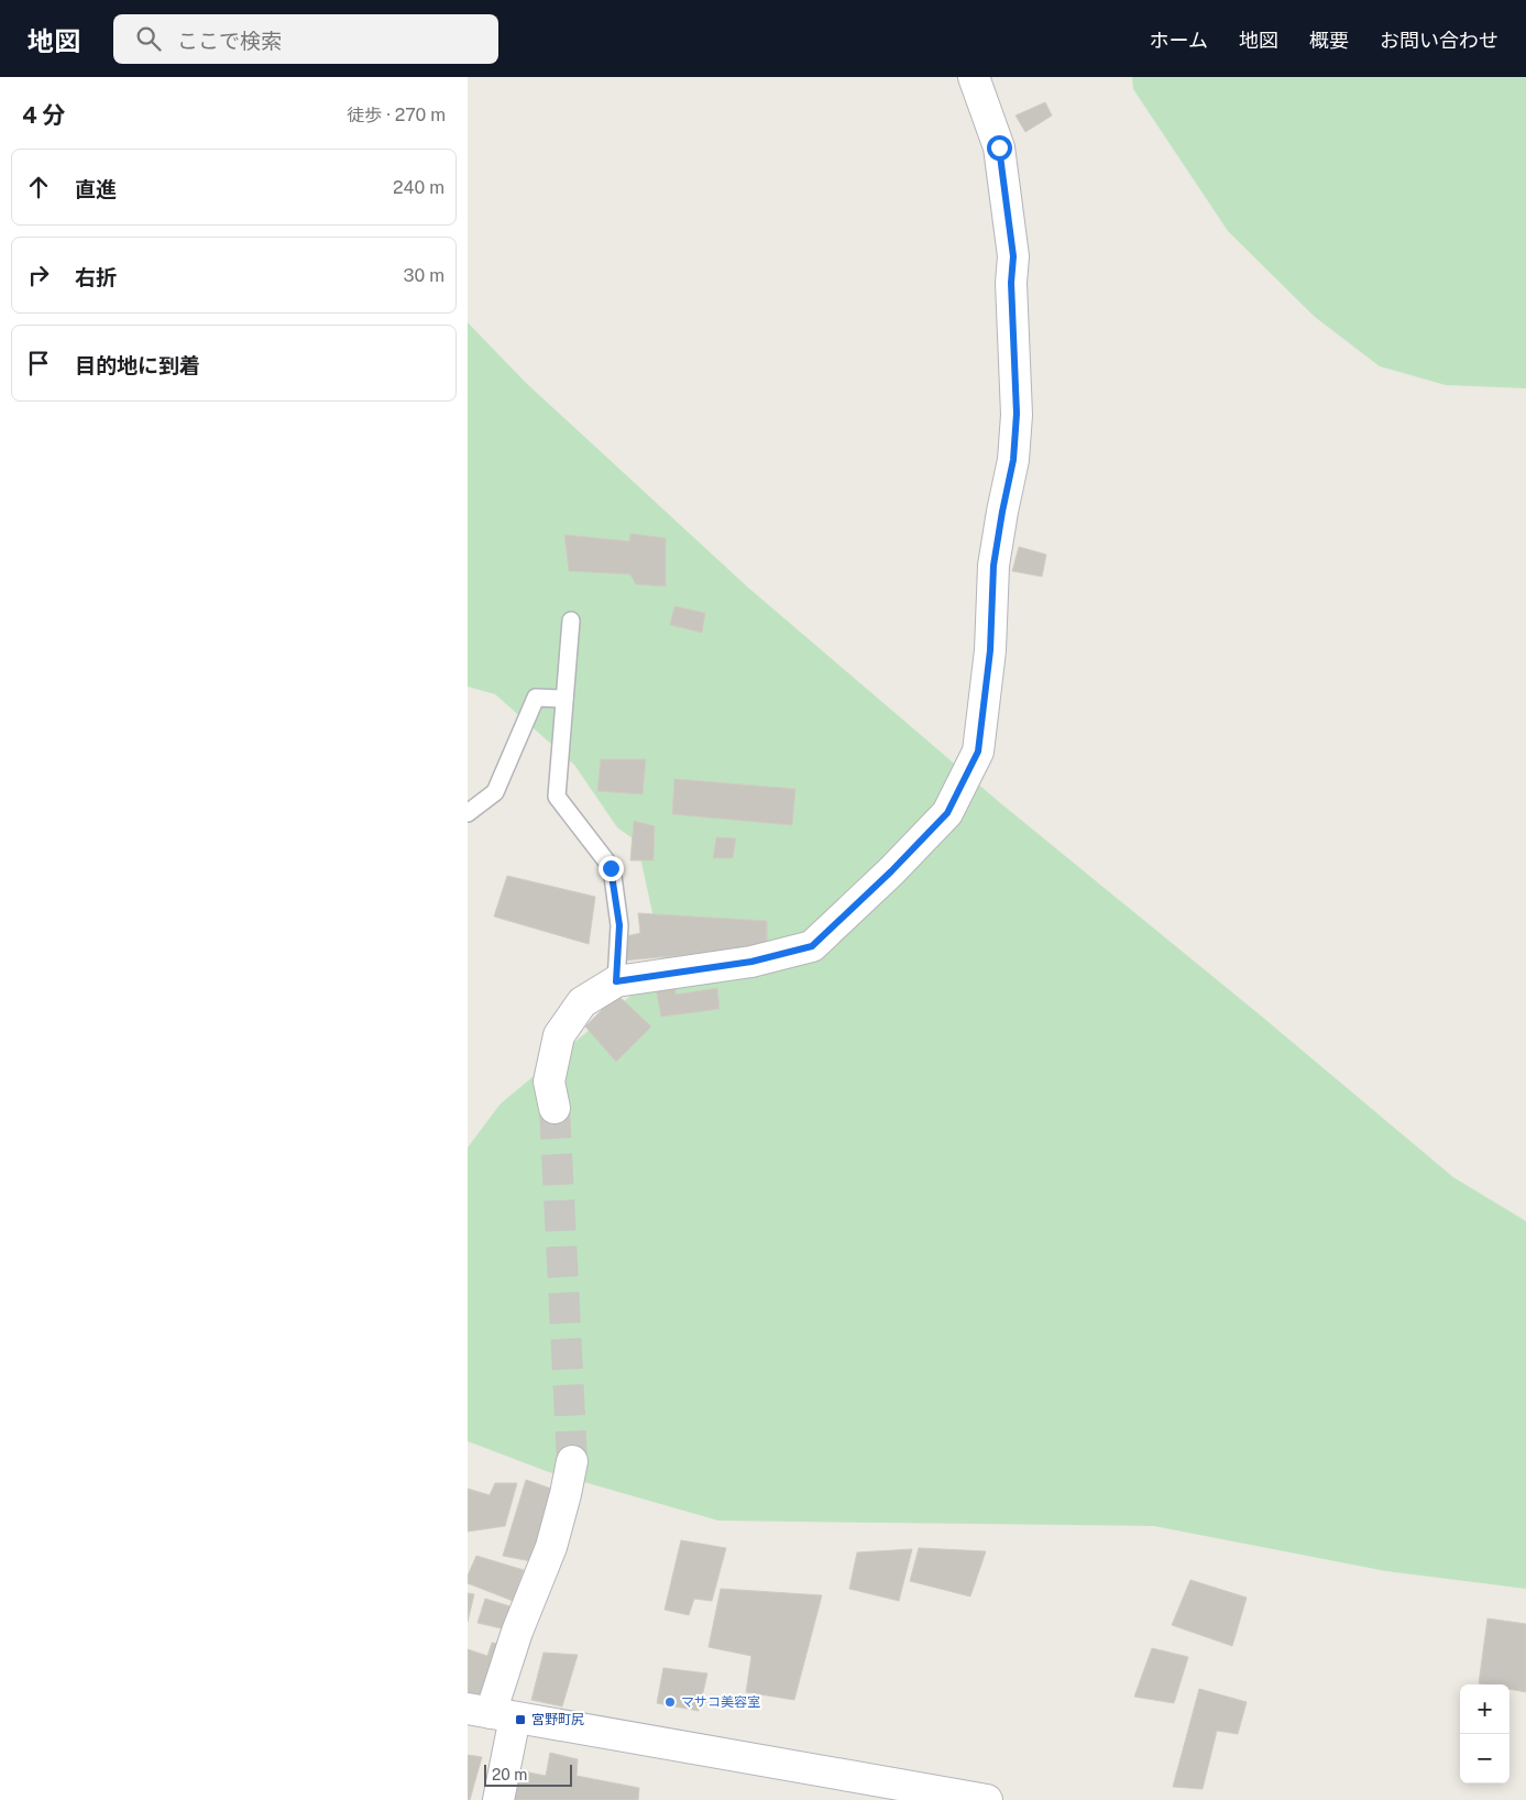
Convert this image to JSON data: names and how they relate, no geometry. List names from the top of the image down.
{
  "places": {
    "other": ["マサコ美容室"],
    "transit": ["宮野町尻"]
  },
  "scale_bar": "20 m",
  "page": {
    "header": "地図",
    "search": "ここで検索",
    "nav": [
      "ホーム",
      "地図",
      "概要",
      "お問い合わせ"
    ],
    "heading": ["4 分", "徒歩 · 270 m"],
    "list": [
      ["直進", "240 m"],
      ["右折", "30 m"],
      "目的地に到着"
    ],
    "map_buttons": ["+", "−"],
    "scale": "20 m"
  }
}
